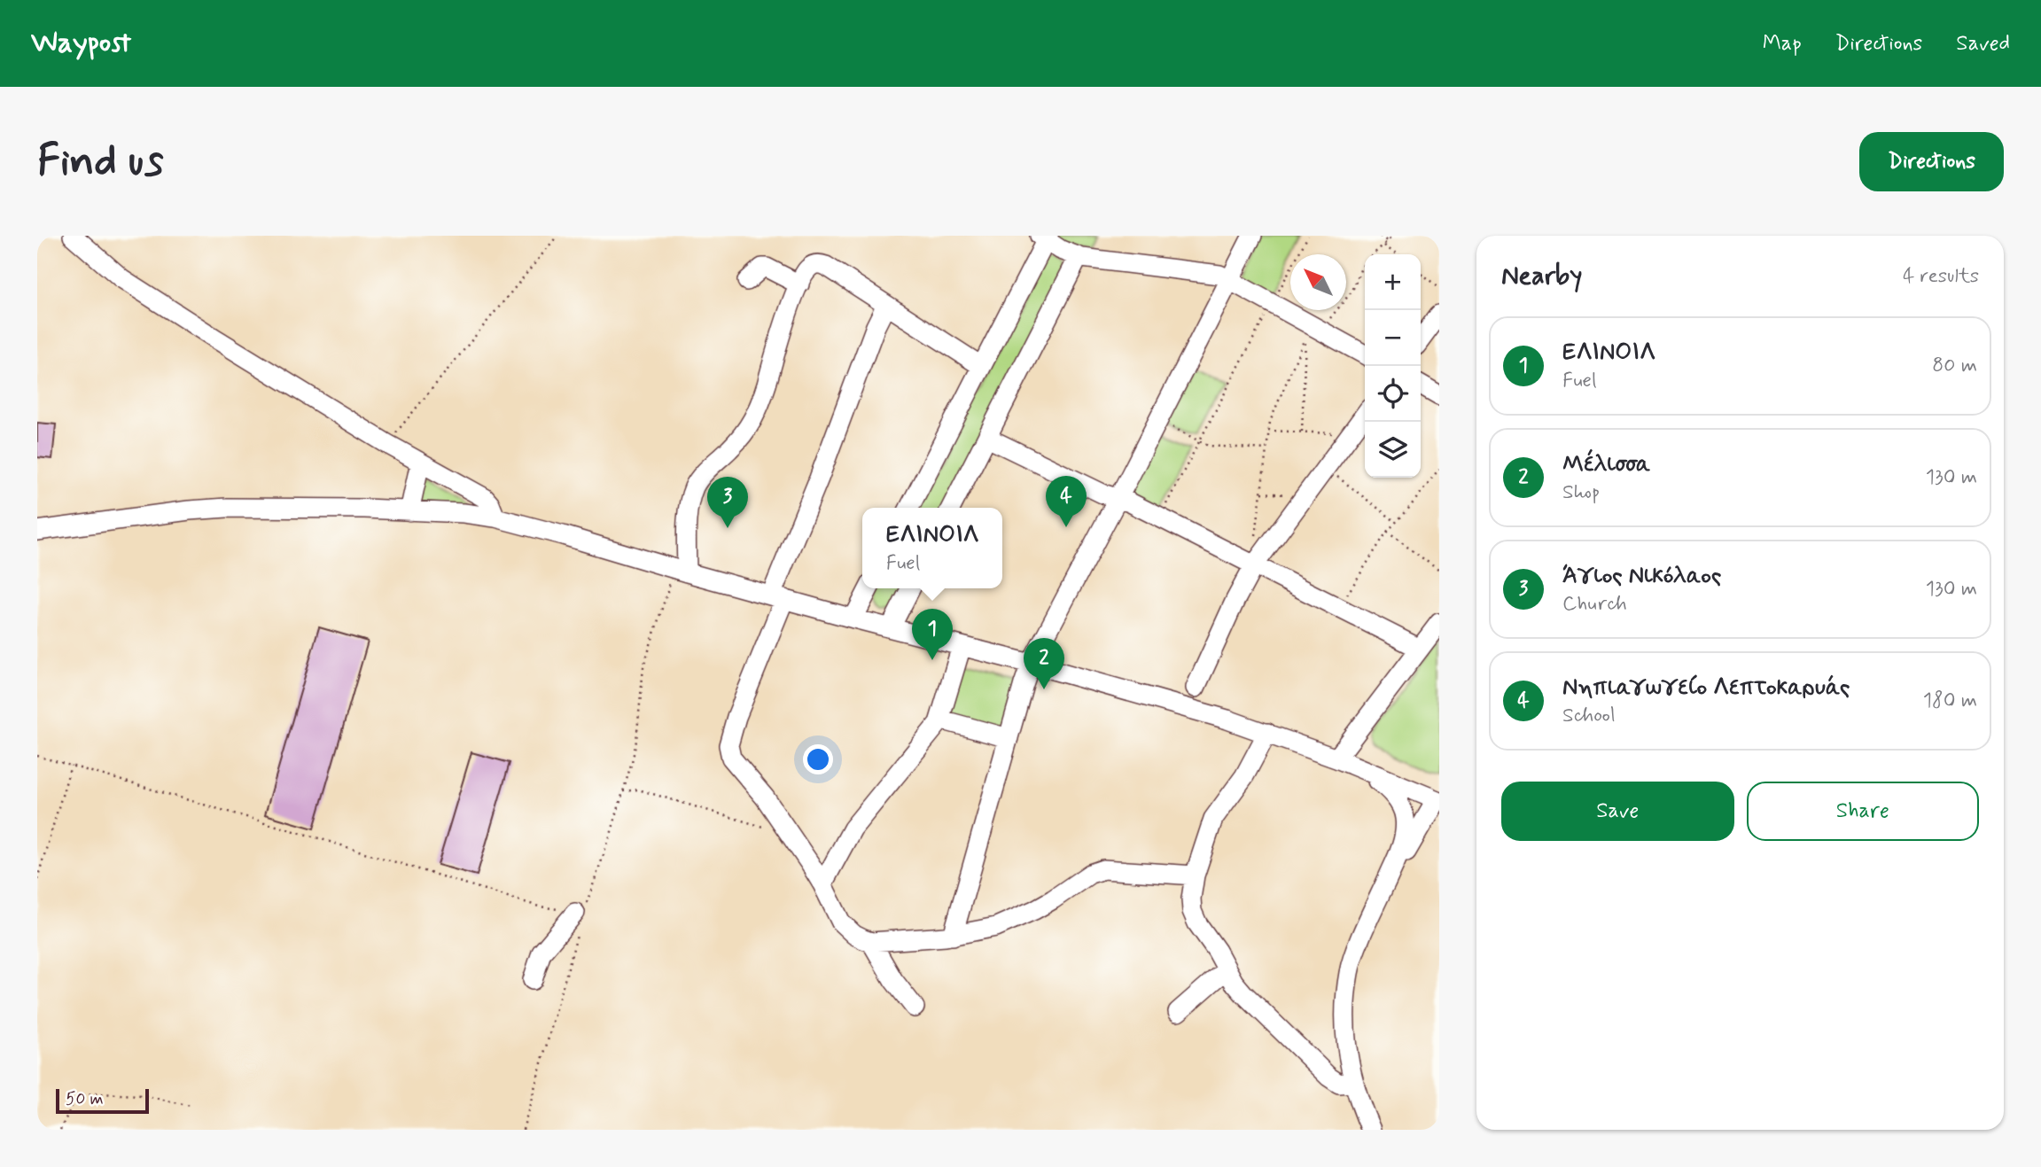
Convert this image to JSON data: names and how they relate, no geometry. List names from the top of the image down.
{
  "scale_bar": "50 m",
  "north": "top left",
  "page": {
    "header": "Waypost",
    "nav": ["Map", "Directions", "Saved"],
    "buttons": [
      "Directions",
      ["Save", "Share"]
    ],
    "title": "Find us",
    "heading": ["Nearby", "4 results"],
    "map_buttons": ["+", "−"],
    "list": [
      {
        "mark": "1",
        "name": "ΕΛΙΝΟΙΛ",
        "note": "Fuel",
        "value": "80 m"
      },
      {
        "mark": "2",
        "name": "Μέλισσα",
        "note": "Shop",
        "value": "130 m"
      },
      {
        "mark": "3",
        "name": "Άγιος Νικόλαος",
        "note": "Church",
        "value": "130 m"
      },
      {
        "mark": "4",
        "name": "Νηπιαγωγείο Λεπτοκαρυάς",
        "note": "School",
        "value": "180 m"
      }
    ],
    "pins": [
      "4",
      "3",
      "1",
      "2"
    ],
    "popup": ["ΕΛΙΝΟΙΛ", "Fuel"],
    "scale": "50 m"
  }
}
